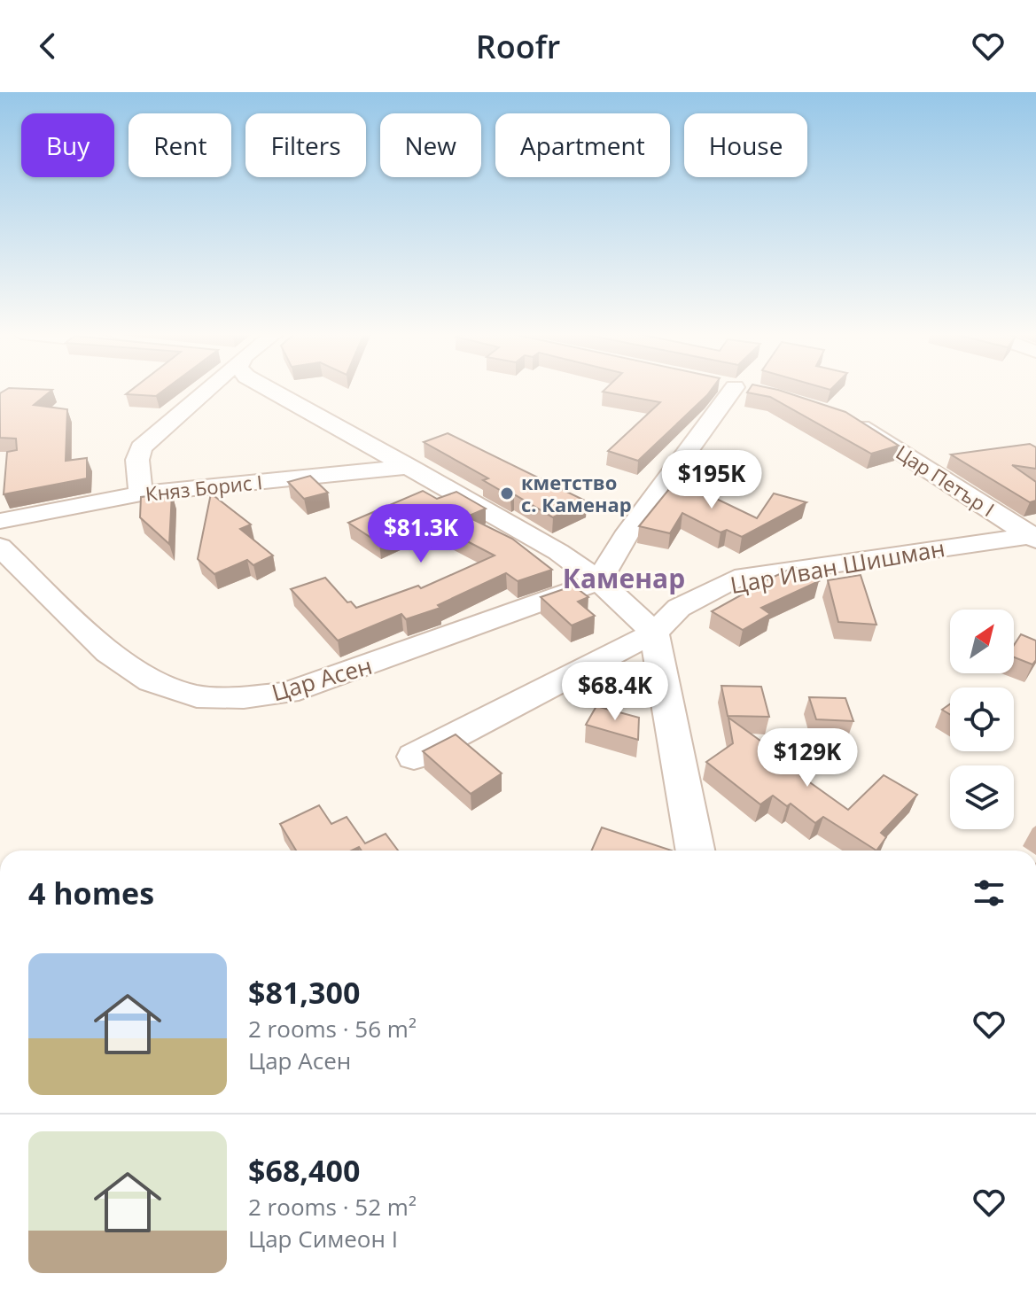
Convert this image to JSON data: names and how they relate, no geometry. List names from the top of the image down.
{
  "streets": {
    "street": [
      "Цар Петър I",
      "Княз Борис I",
      "Цар Иван Шишман",
      "Цар Асен"
    ]
  },
  "crossings": [
    ["Цар Петър I", "Цар Иван Шишман"]
  ],
  "districts": ["Каменар"],
  "places": ["кметство с. Каменар"],
  "north": "top right",
  "page": {
    "header": "Roofr",
    "chip": [
      "Buy",
      "Rent",
      "Filters",
      "New",
      "Apartment",
      "House"
    ],
    "price": [
      "$195K",
      "$81.3K",
      "$68.4K",
      "$129K"
    ],
    "heading": "4 homes",
    "list": [
      {
        "name": "$81,300",
        "note": "2 rooms · 56 m² · Цар Асен"
      },
      {
        "name": "$68,400",
        "note": "2 rooms · 52 m² · Цар Симеон I"
      }
    ]
  }
}
